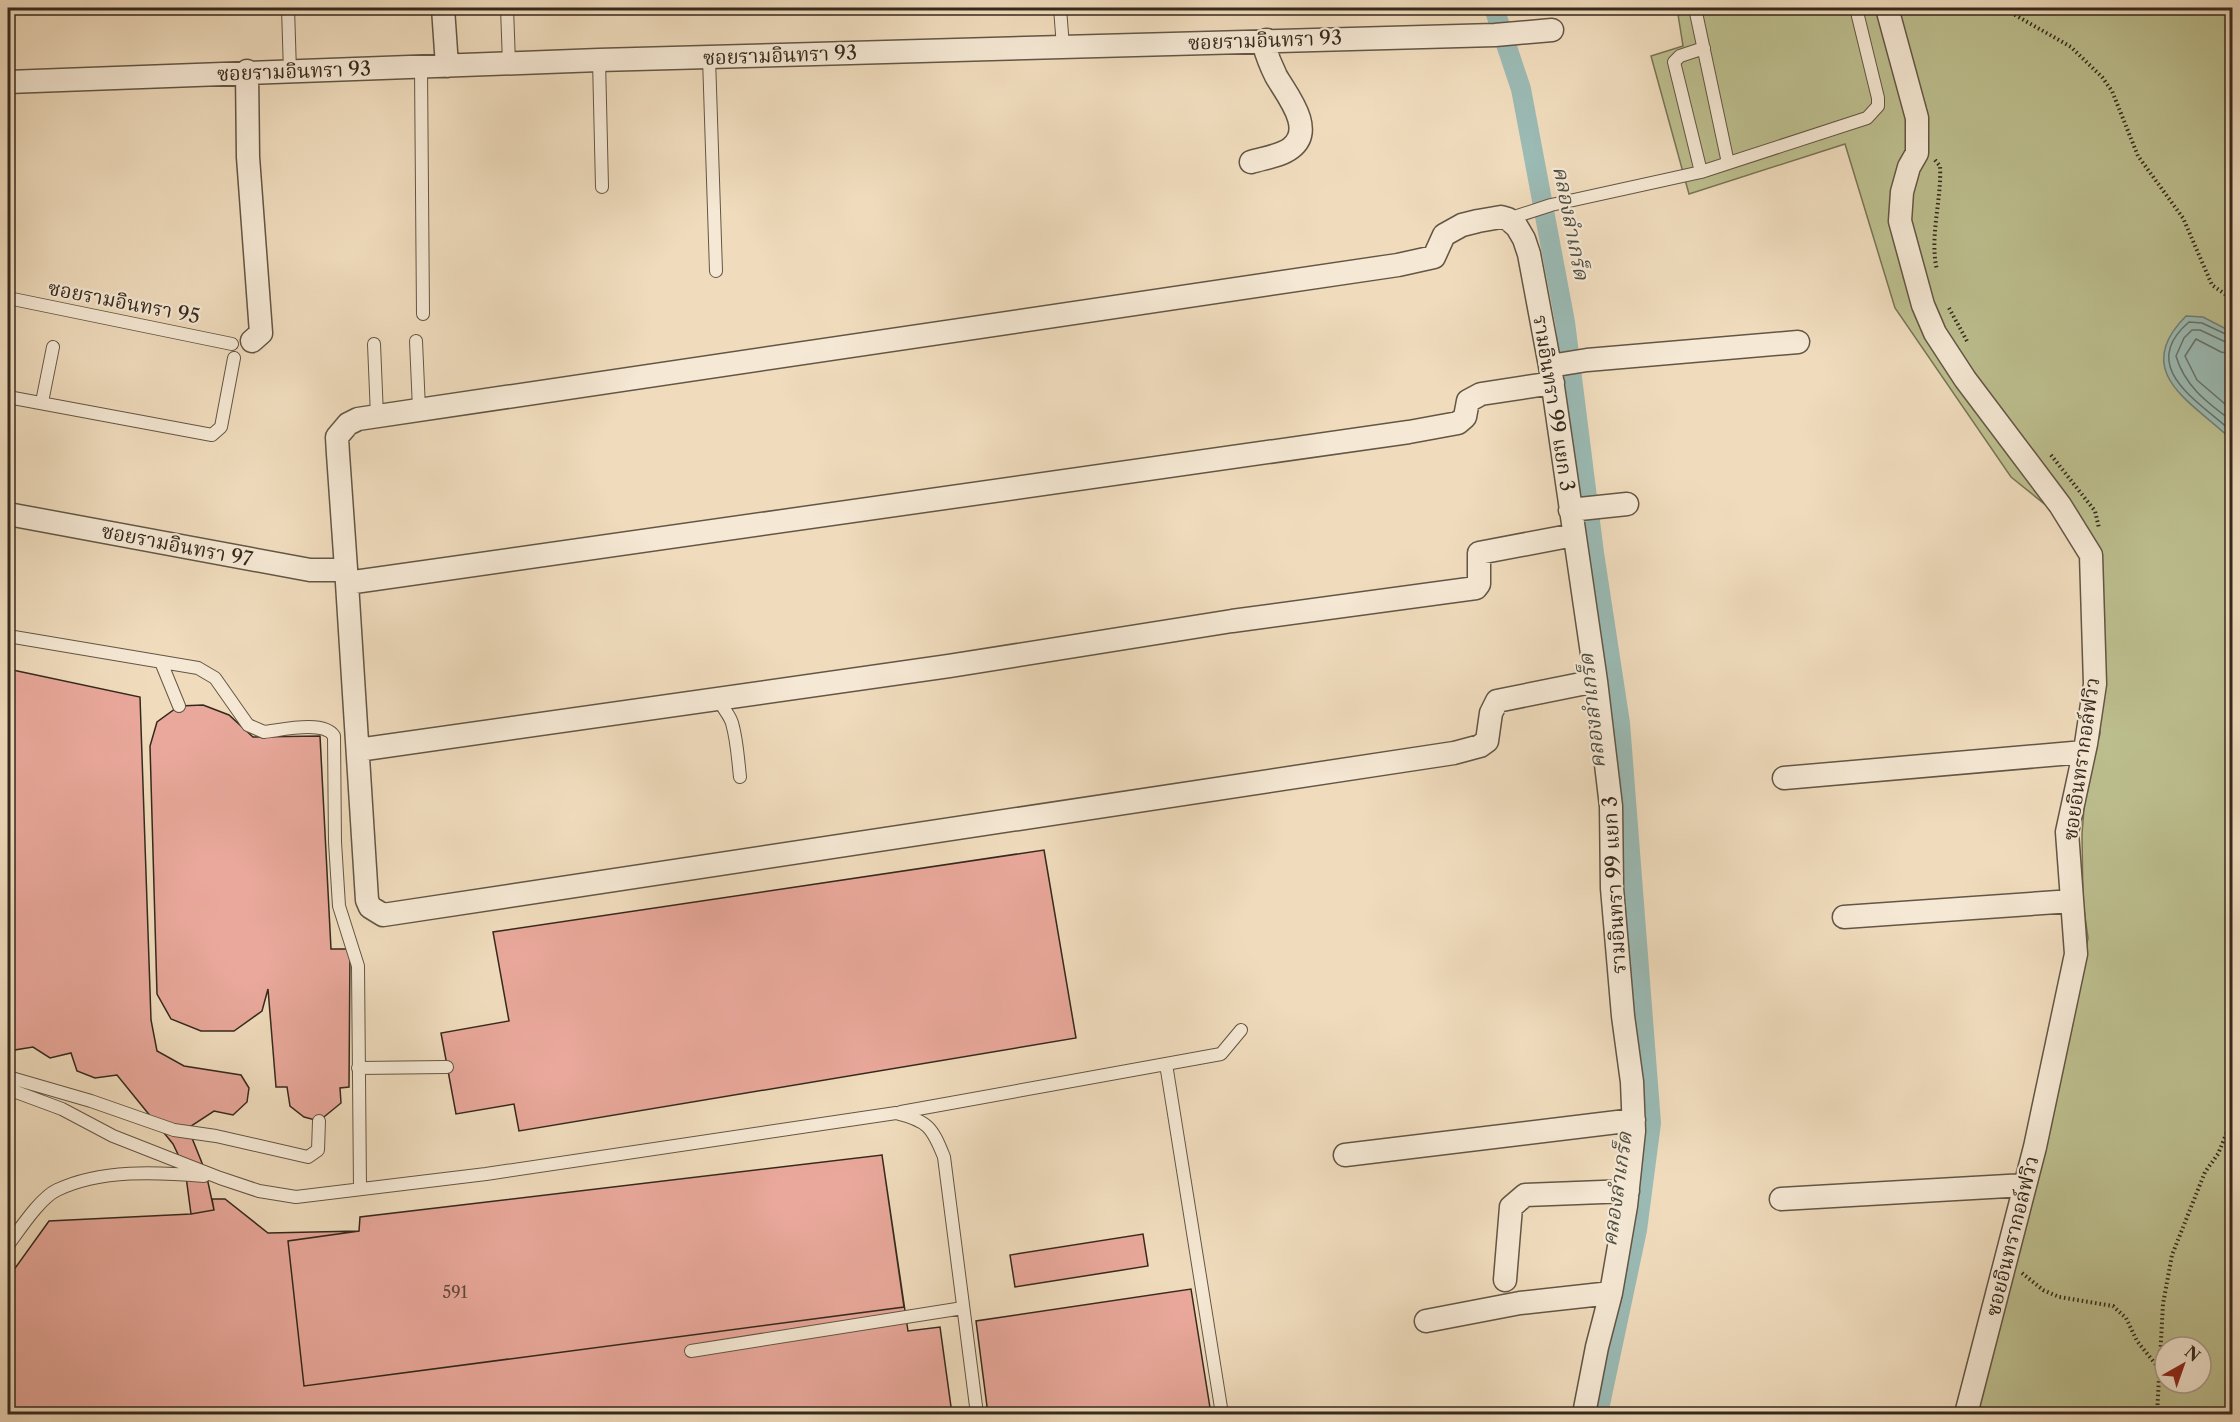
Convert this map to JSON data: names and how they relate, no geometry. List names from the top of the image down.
{
  "streets": {
    "street": [
      "ซอยรามอินทรา 93",
      "รามอินทรา 99 แยก 3",
      "ซอยรามอินทรา 97",
      "ซอยอินทรากอล์ฟวิว"
    ],
    "lane": ["ซอยรามอินทรา 95"]
  },
  "crossings": [
    ["รามอินทรา 99 แยก 3", "ซอยรามอินทรา 97"]
  ],
  "water": ["คลองลำเกร็ด"],
  "house_numbers": ["591"],
  "north": "top right"
}
